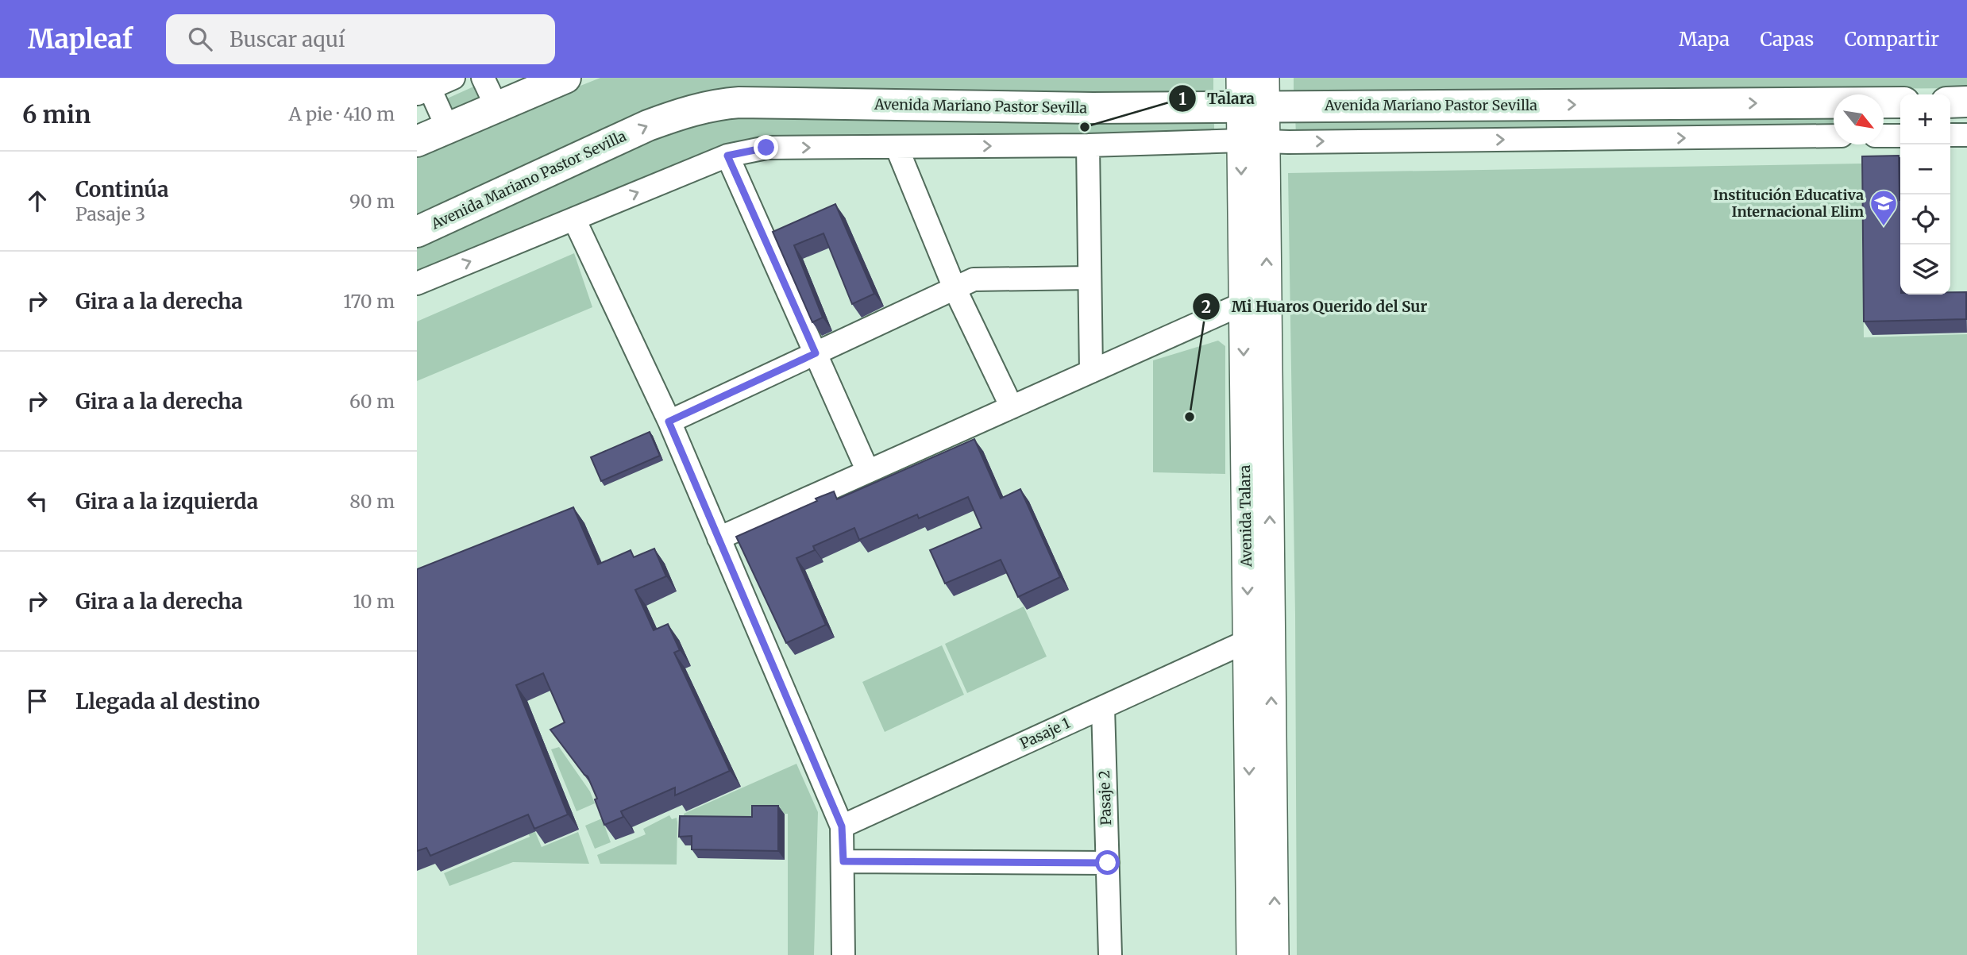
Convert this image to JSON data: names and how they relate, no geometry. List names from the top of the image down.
{
  "streets": {
    "main road": ["Avenida Mariano Pastor Sevilla"],
    "street": ["Avenida Talara", "Pasaje 1", "Pasaje 2"]
  },
  "crossings": [
    ["Avenida Mariano Pastor Sevilla", "Avenida Talara"],
    ["Avenida Talara", "Pasaje 1"],
    ["Pasaje 1", "Pasaje 2"]
  ],
  "one_way": ["Avenida Mariano Pastor Sevilla"],
  "places": {
    "other": ["Talara", "Mi Huaros Querido del Sur"],
    "school or university": ["Institución Educativa Internacional Elim"]
  },
  "north": "bottom right",
  "page": {
    "header": "Mapleaf",
    "search": "Buscar aquí",
    "nav": ["Mapa", "Capas", "Compartir"],
    "heading": ["6 min", "A pie · 410 m"],
    "map_buttons": ["+", "−"],
    "list": [
      ["Continúa", "Pasaje 3", "90 m"],
      ["Gira a la derecha", "170 m"],
      ["Gira a la derecha", "60 m"],
      ["Gira a la izquierda", "80 m"],
      ["Gira a la derecha", "10 m"],
      "Llegada al destino"
    ]
  }
}
